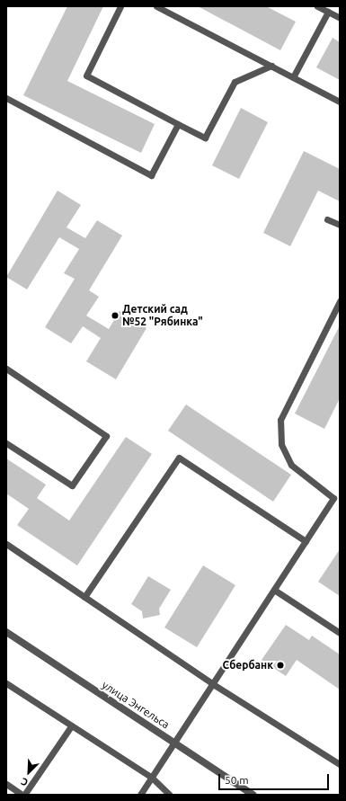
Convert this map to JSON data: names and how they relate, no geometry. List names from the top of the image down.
{
  "streets": {
    "street": ["улица Энгельса"]
  },
  "places": ["Детский сад №52 \"Рябинка\"", "Сбербанк"],
  "scale_bar": "50 m",
  "north": "bottom left"
}
